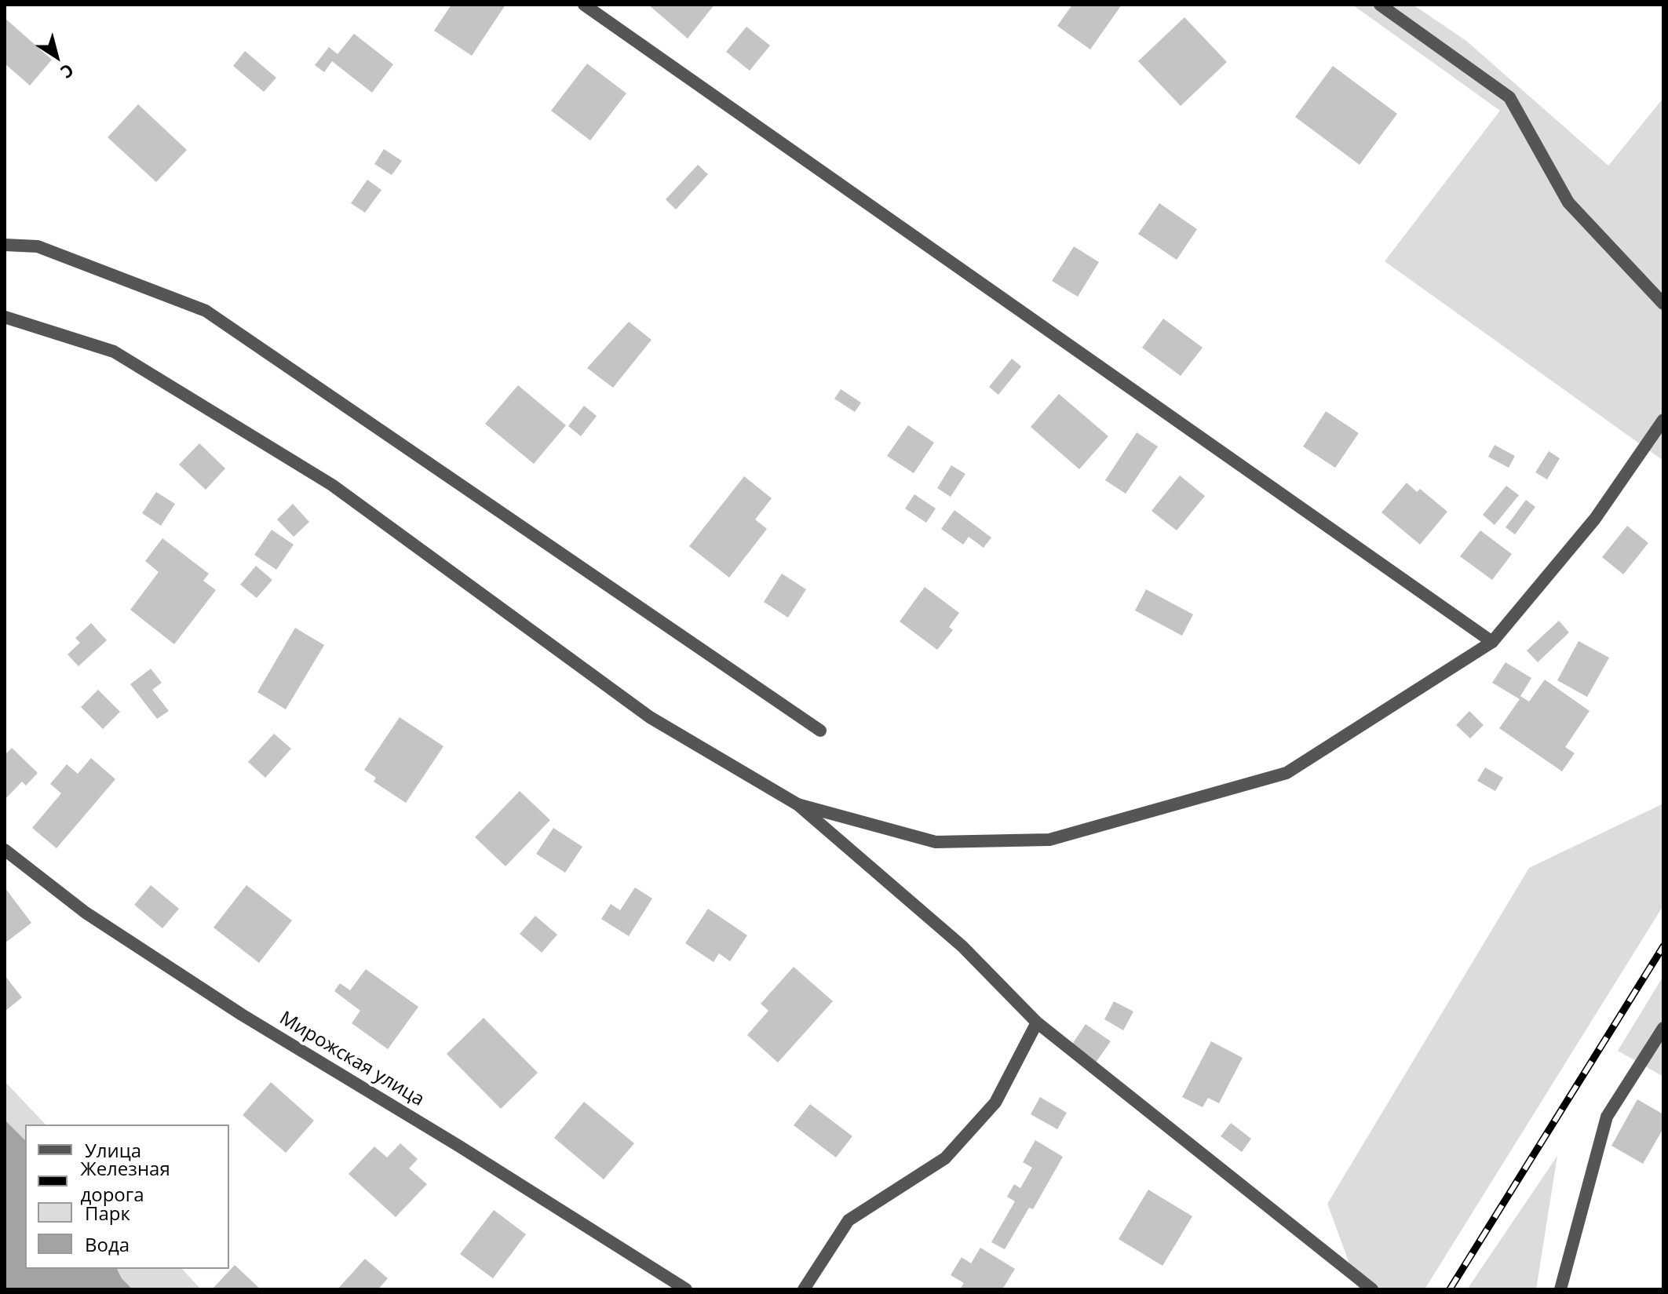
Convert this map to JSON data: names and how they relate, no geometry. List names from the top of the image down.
{
  "streets": {
    "street": ["Мирожская улица"]
  },
  "legend": [
    "Улица",
    "Железная дорога",
    "Парк",
    "Вода"
  ],
  "north": "bottom right"
}
